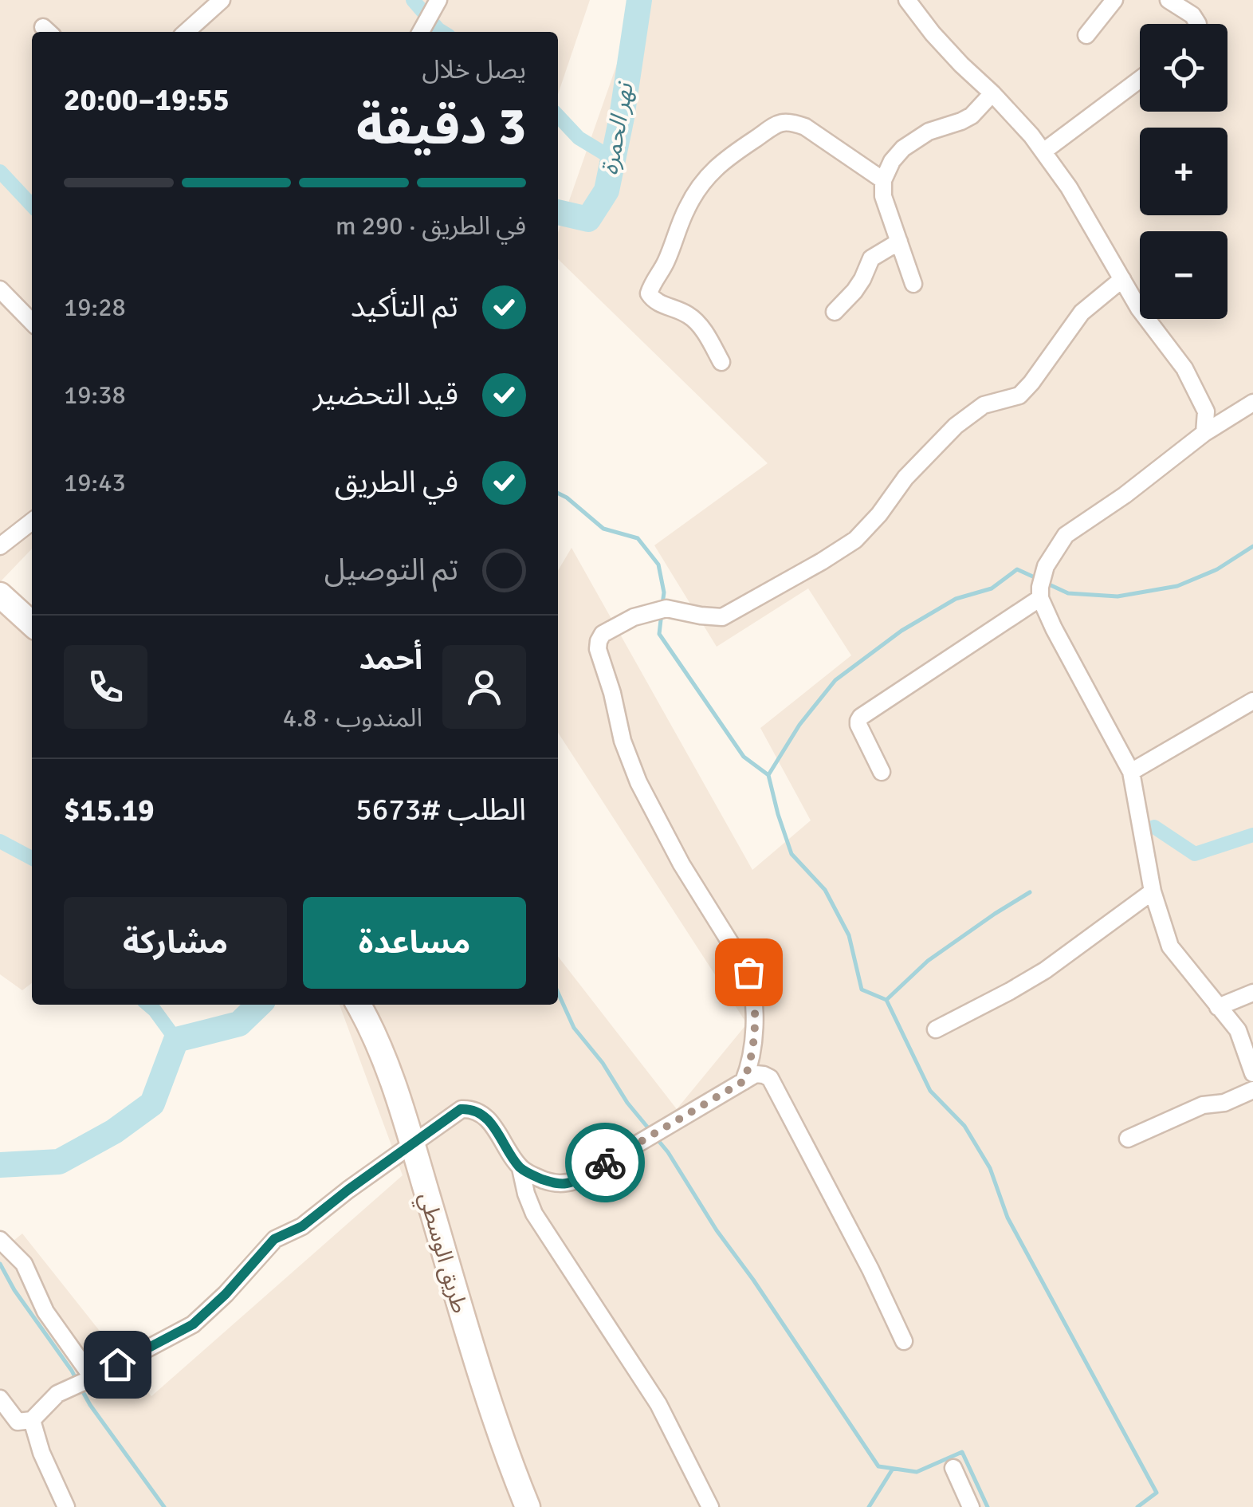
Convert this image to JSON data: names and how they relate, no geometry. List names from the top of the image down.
{
  "streets": {
    "main road": ["طريق الوسطي"]
  },
  "water": ["نهر الحمرة"],
  "page": {
    "map_buttons": ["+", "−"],
    "heading": ["3 دقيقة", "يصل خلال", "19:55–20:00"],
    "panel": [
      "أحمد",
      "المندوب · 4.8",
      "الطلب #5673",
      "$15.19"
    ],
    "bar": "في الطريق · 290 m",
    "list": [
      ["تم التأكيد", "19:28"],
      ["قيد التحضير", "19:38"],
      ["في الطريق", "19:43"],
      "تم التوصيل"
    ],
    "buttons": ["مساعدة", "مشاركة"]
  }
}
